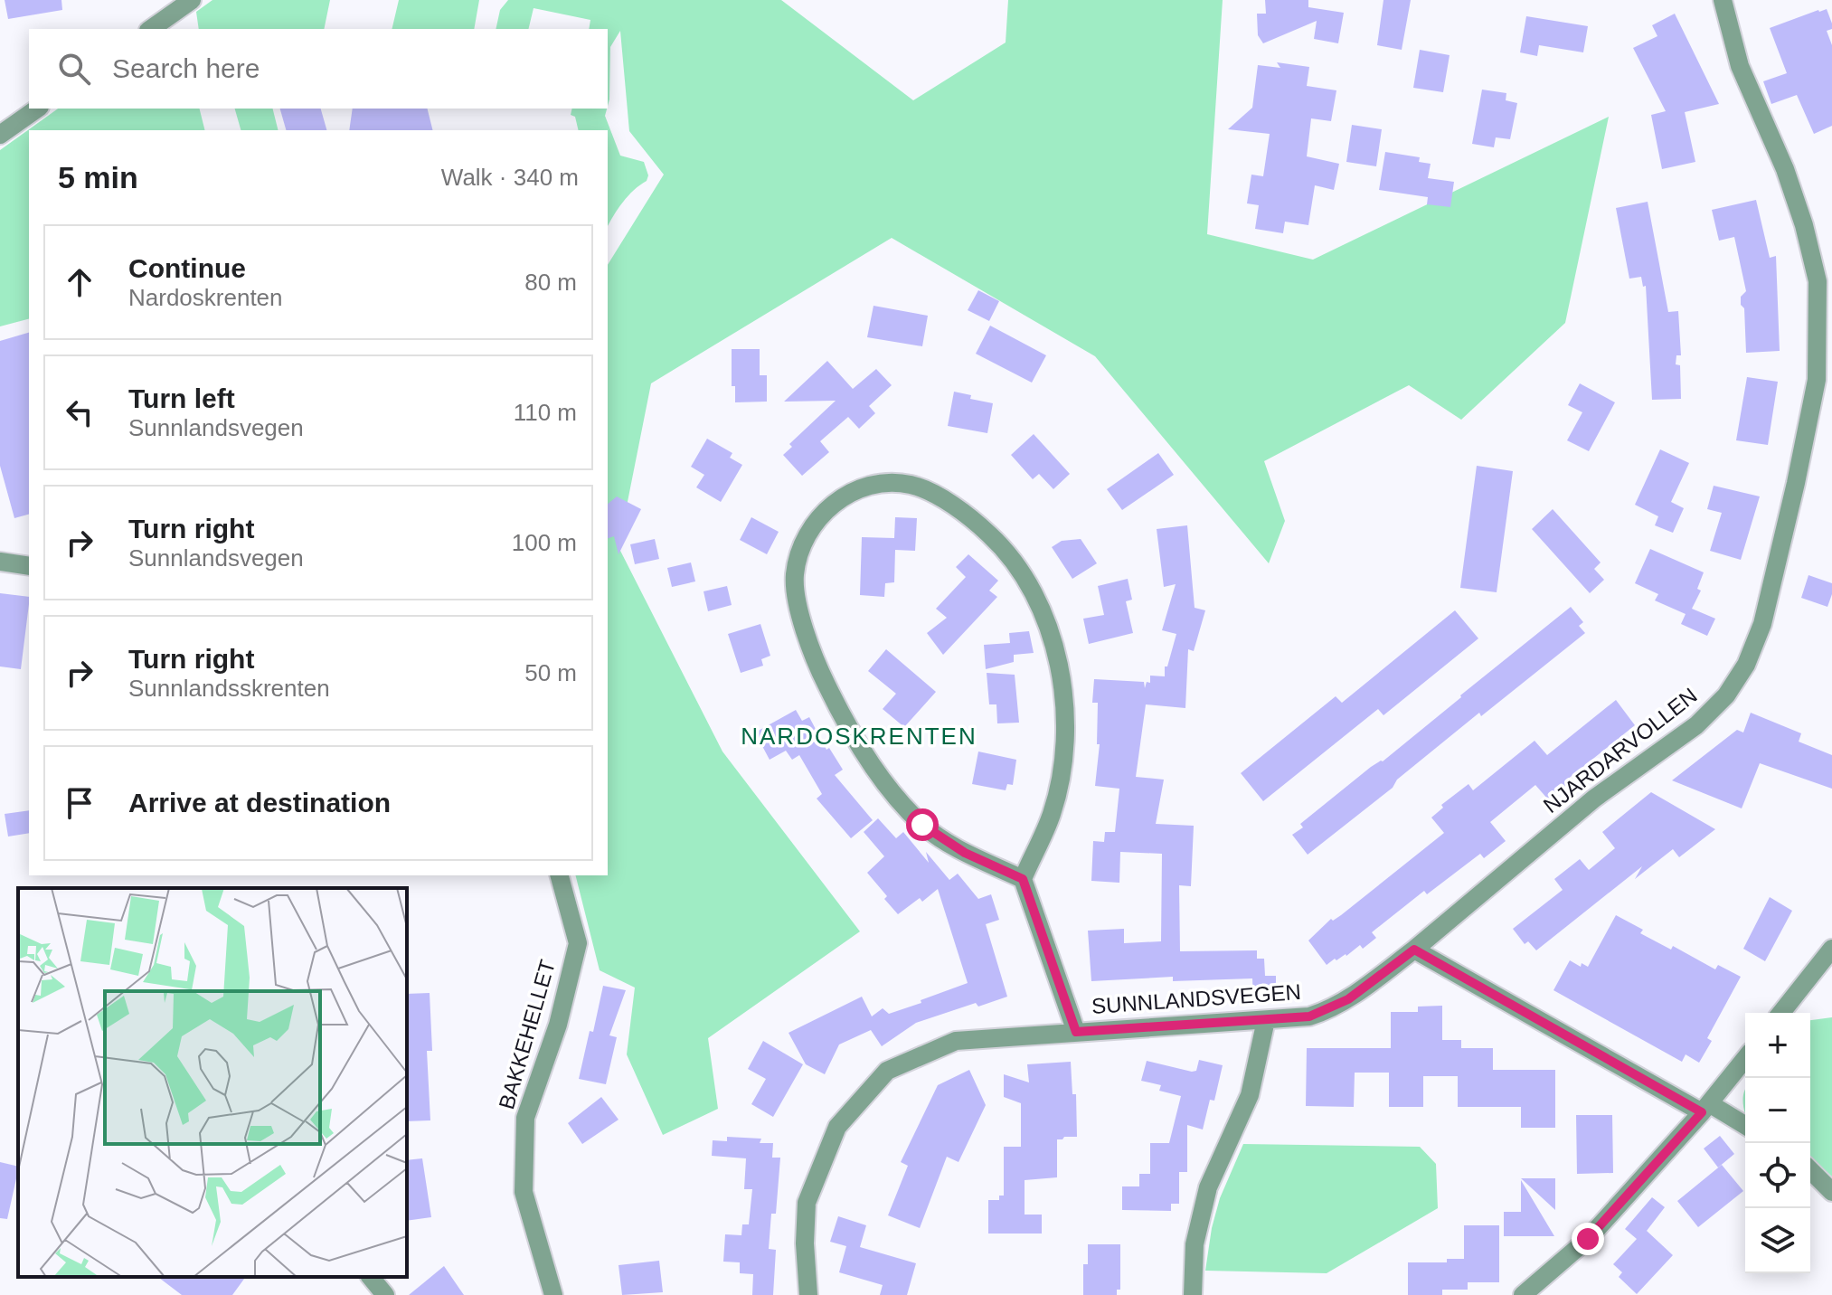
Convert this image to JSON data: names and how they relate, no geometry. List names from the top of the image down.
{
  "streets": {
    "street": ["NJARDARVOLLEN", "SUNNLANDSVEGEN", "BAKKEHELLET"]
  },
  "crossings": [
    ["NJARDARVOLLEN", "SUNNLANDSVEGEN"]
  ],
  "districts": ["NARDOSKRENTEN"],
  "page": {
    "search": "Search here",
    "heading": ["5 min", "Walk · 340 m"],
    "list": [
      ["Continue", "Nardoskrenten", "80 m"],
      ["Turn left", "Sunnlandsvegen", "110 m"],
      ["Turn right", "Sunnlandsvegen", "100 m"],
      ["Turn right", "Sunnlandsskrenten", "50 m"],
      "Arrive at destination"
    ],
    "map_buttons": ["+", "−"]
  }
}
